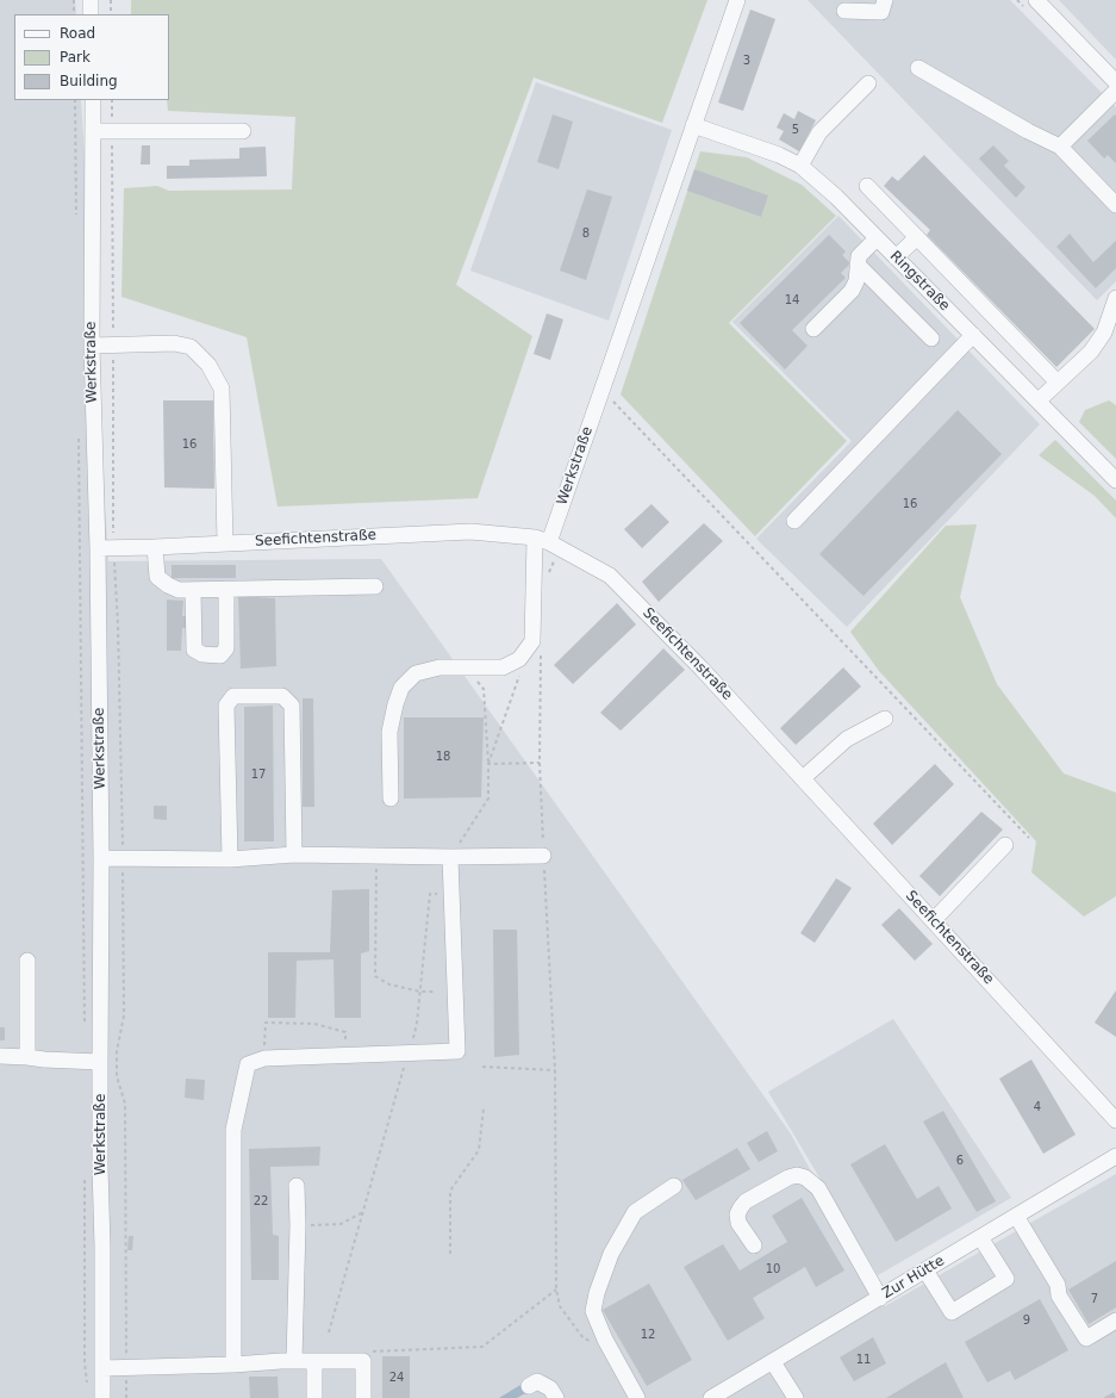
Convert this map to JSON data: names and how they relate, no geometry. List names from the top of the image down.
{
  "streets": {
    "street": [
      "Ringstraße",
      "Werkstraße",
      "Seefichtenstraße",
      "Zur Hütte"
    ]
  },
  "crossings": [
    ["Werkstraße", "Seefichtenstraße"]
  ],
  "house_numbers": [
    "3",
    "5",
    "8",
    "14",
    "16",
    "16",
    "18",
    "17",
    "4",
    "6",
    "22",
    "10",
    "7",
    "9",
    "12",
    "11",
    "24"
  ],
  "legend": ["Road", "Park", "Building"]
}
